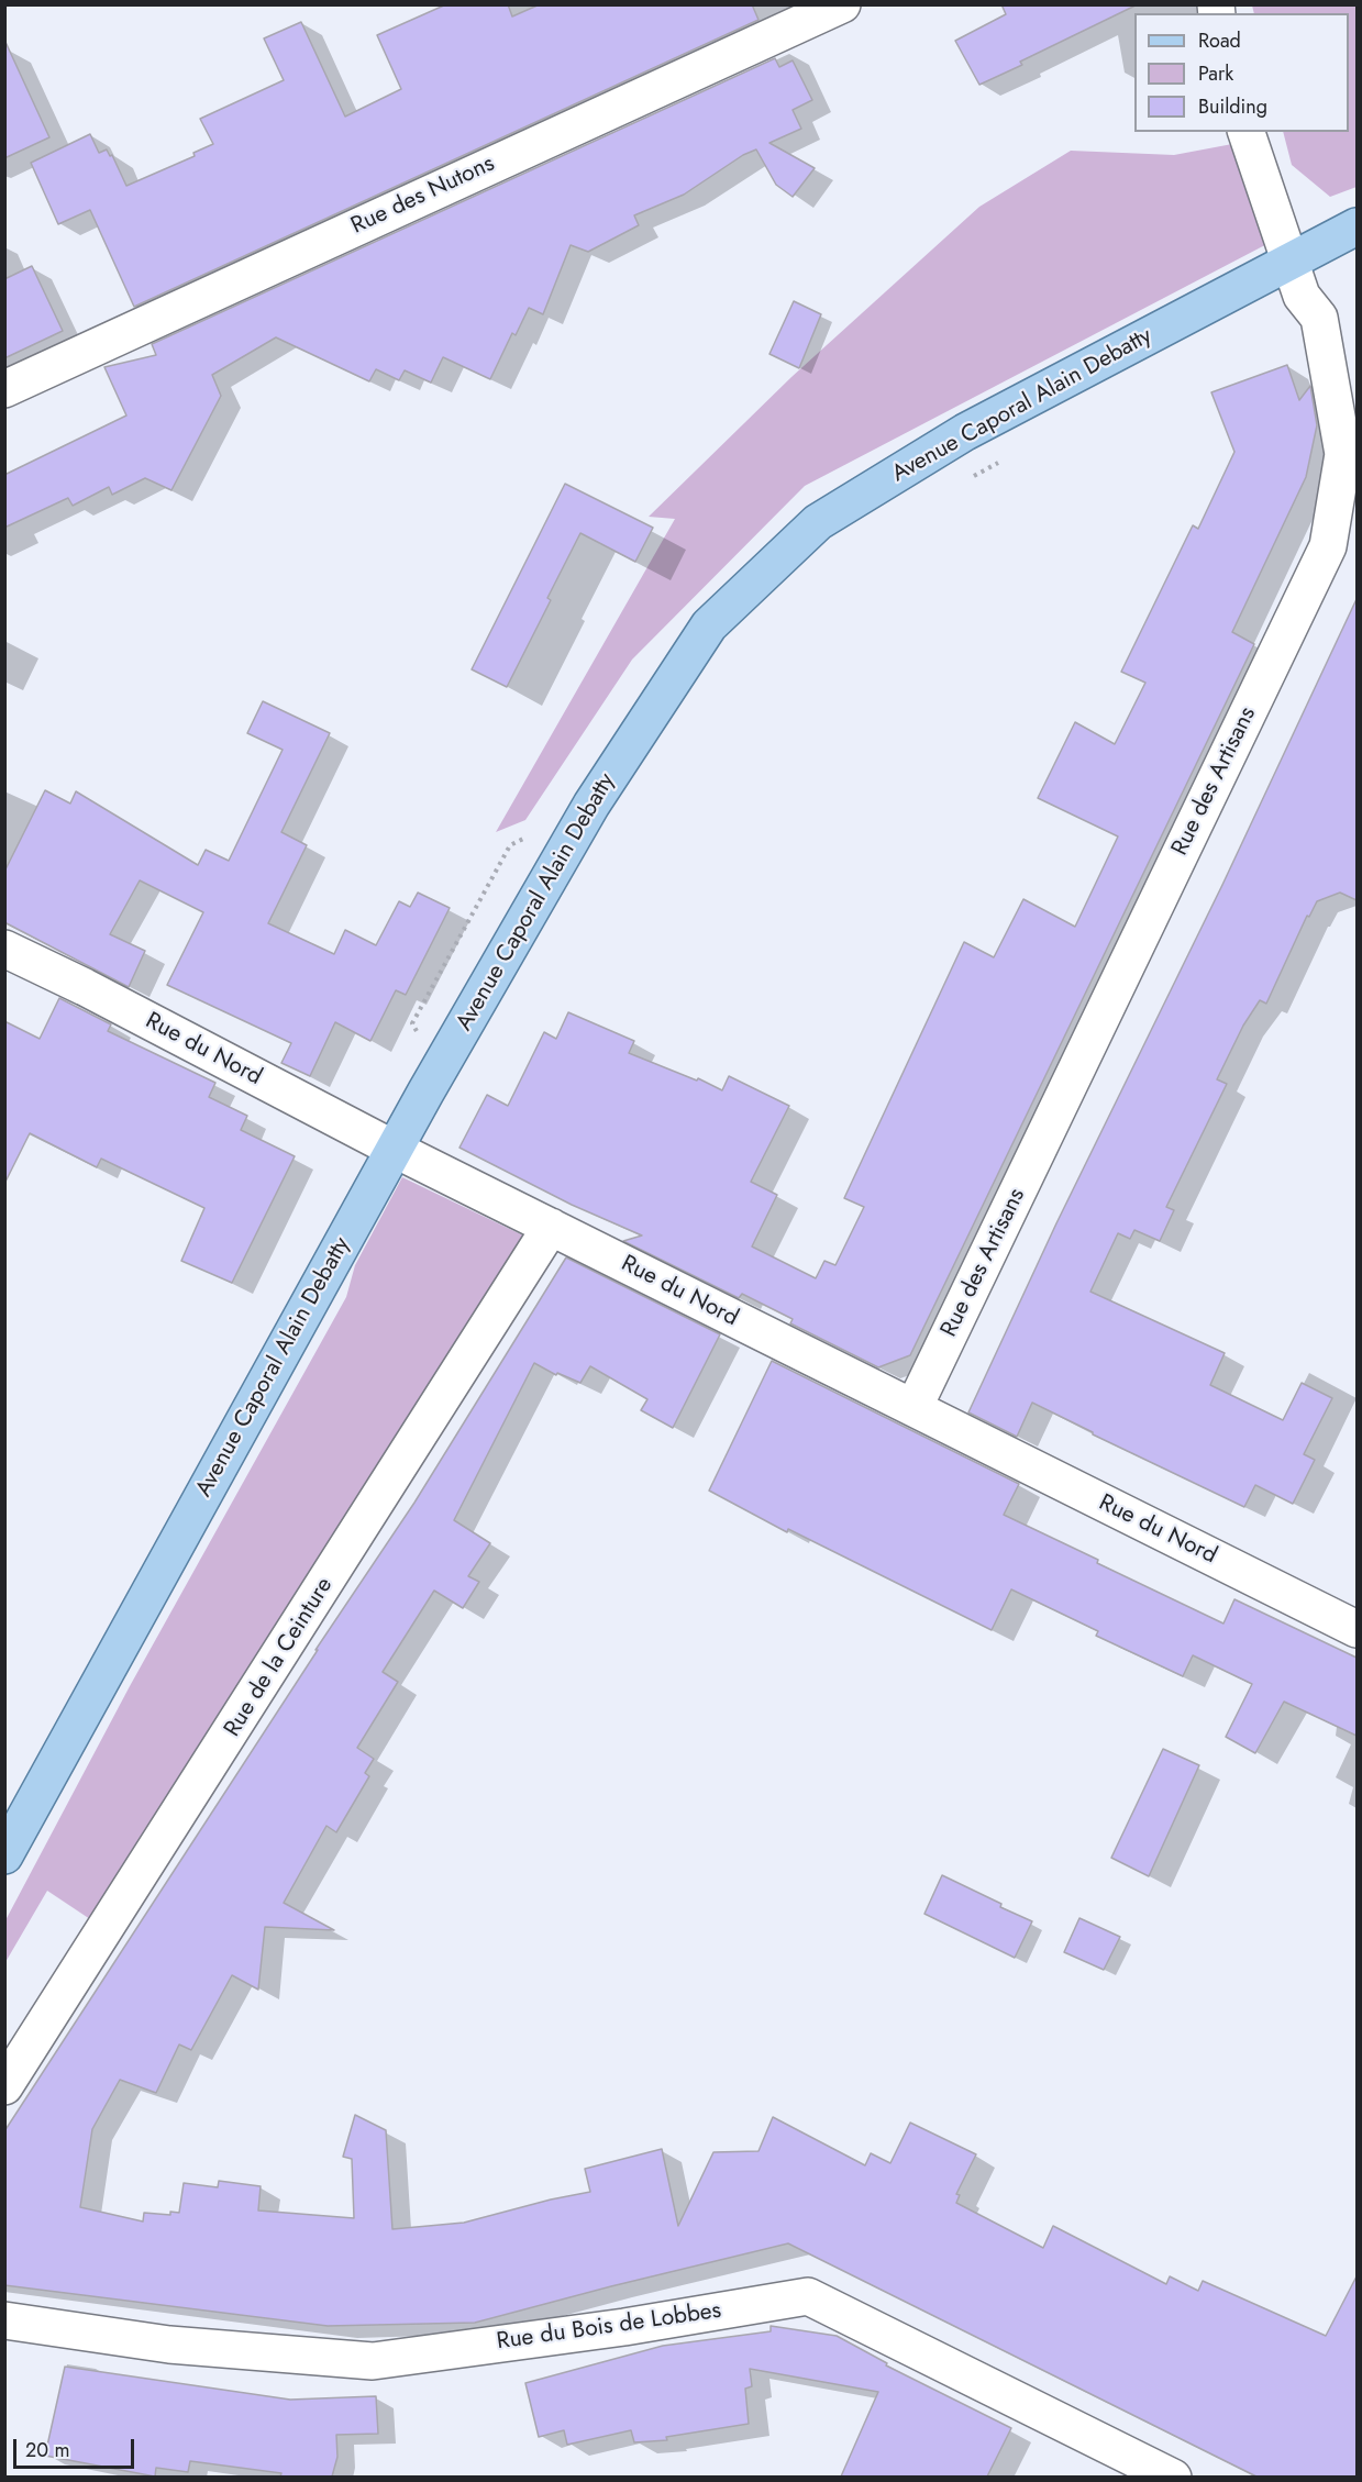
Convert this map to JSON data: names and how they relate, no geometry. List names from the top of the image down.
{
  "streets": {
    "main road": ["Avenue Caporal Alain Debatty"],
    "street": [
      "Rue des Nutons",
      "Rue des Artisans",
      "Rue du Nord",
      "Rue de la Ceinture",
      "Rue du Bois de Lobbes"
    ]
  },
  "crossings": [
    ["Avenue Caporal Alain Debatty", "Rue des Artisans"],
    ["Avenue Caporal Alain Debatty", "Rue du Nord"],
    ["Rue des Artisans", "Rue du Nord"],
    ["Rue du Nord", "Rue de la Ceinture"]
  ],
  "legend": ["Road", "Park", "Building"],
  "scale_bar": "20 m"
}
